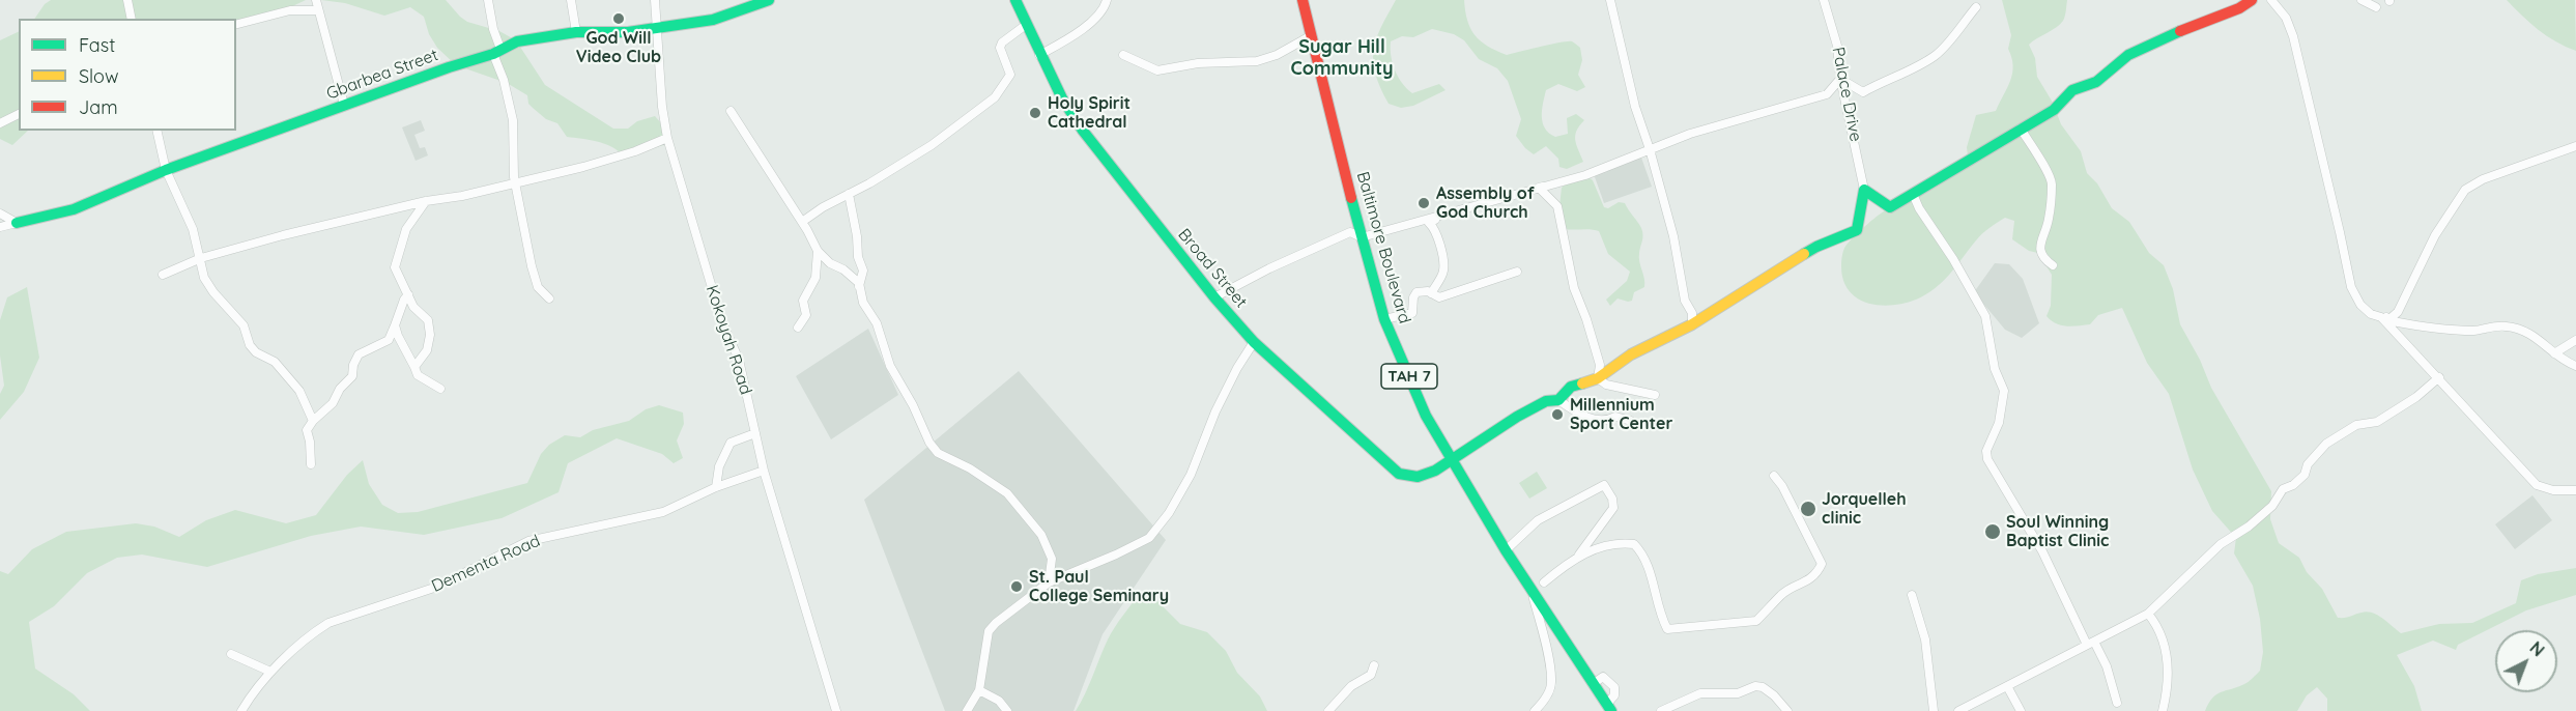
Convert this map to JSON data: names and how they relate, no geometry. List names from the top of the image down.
{
  "streets": {
    "main road": [
      "Gbarbea Street",
      "Baltimore Boulevard",
      "Broad Street",
      "TAH 7"
    ],
    "street": ["Palace Drive", "Kokoyah Road", "Dementa Road"]
  },
  "crossings": [
    ["Gbarbea Street", "Kokoyah Road"],
    ["Palace Drive", "Broad Street"],
    ["Baltimore Boulevard", "Broad Street"],
    ["Kokoyah Road", "Dementa Road"]
  ],
  "districts": ["Sugar Hill Community"],
  "places": [
    "God Will Video Club",
    "Holy Spirit Cathedral",
    "Assembly of God Church",
    "Millennium Sport Center",
    "Jorquelleh clinic",
    "Soul Winning Baptist Clinic",
    "St. Paul College Seminary"
  ],
  "legend": ["Fast", "Slow", "Jam"],
  "north": "top right"
}
